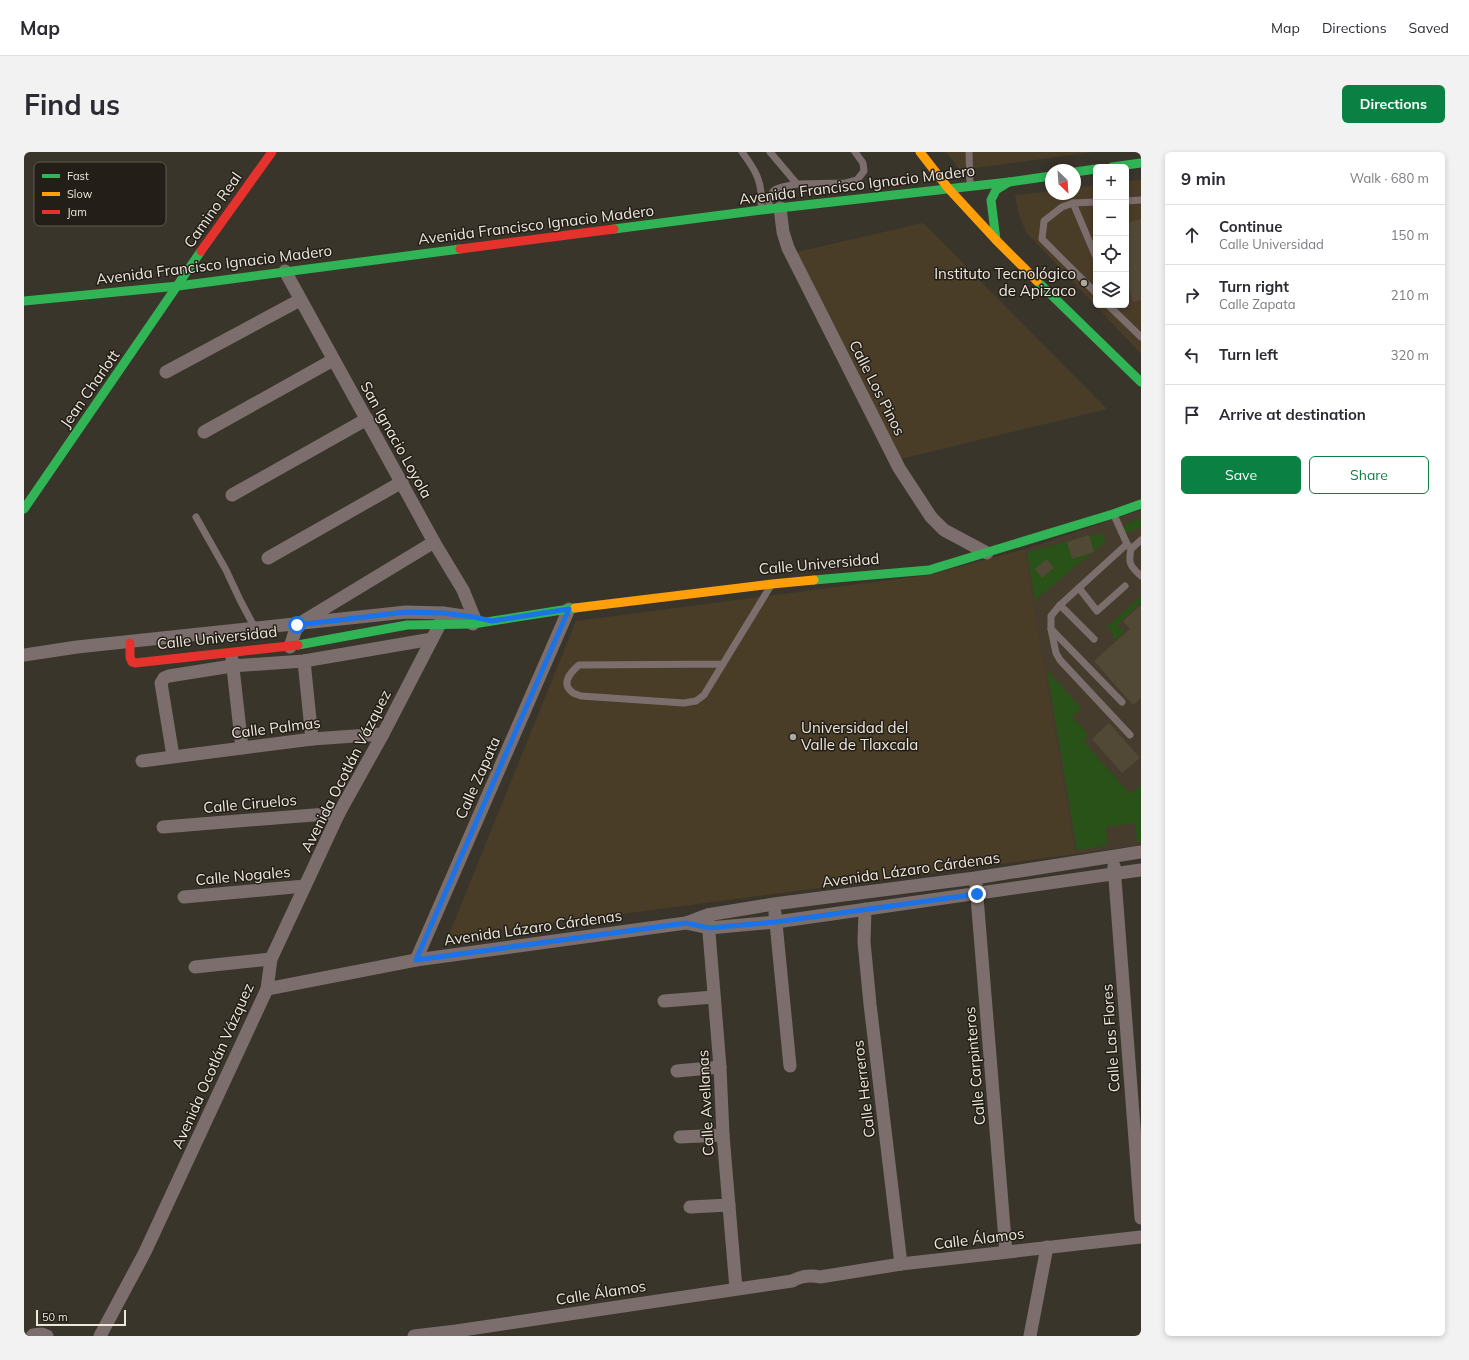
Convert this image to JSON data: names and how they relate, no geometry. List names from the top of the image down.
{
  "streets": {
    "street": [
      "Avenida Francisco Ignacio Madero",
      "Camino Real",
      "Calle Los Pinos",
      "Jean Charlott",
      "San Ignacio Loyola",
      "Calle Universidad",
      "Calle Palmas",
      "Avenida Ocotlán Vázquez",
      "Calle Zapata",
      "Calle Ciruelos",
      "Avenida Lázaro Cárdenas",
      "Calle Nogales",
      "Calle Las Flores",
      "Calle Carpinteros",
      "Calle Herreros",
      "Calle Avellanas",
      "Calle Álamos"
    ]
  },
  "crossings": [
    ["Avenida Francisco Ignacio Madero", "Camino Real"],
    ["Avenida Francisco Ignacio Madero", "Calle Los Pinos"],
    ["Avenida Francisco Ignacio Madero", "Jean Charlott"],
    ["Avenida Francisco Ignacio Madero", "San Ignacio Loyola"],
    ["Camino Real", "Jean Charlott"],
    ["Calle Los Pinos", "Calle Universidad"],
    ["San Ignacio Loyola", "Calle Universidad"],
    ["Calle Universidad", "Avenida Ocotlán Vázquez"],
    ["Calle Universidad", "Calle Zapata"],
    ["Calle Palmas", "Avenida Ocotlán Vázquez"],
    ["Avenida Ocotlán Vázquez", "Calle Ciruelos"],
    ["Avenida Ocotlán Vázquez", "Avenida Lázaro Cárdenas"],
    ["Avenida Ocotlán Vázquez", "Calle Nogales"],
    ["Calle Zapata", "Avenida Lázaro Cárdenas"],
    ["Avenida Lázaro Cárdenas", "Calle Las Flores"],
    ["Avenida Lázaro Cárdenas", "Calle Carpinteros"],
    ["Avenida Lázaro Cárdenas", "Calle Herreros"],
    ["Avenida Lázaro Cárdenas", "Calle Avellanas"],
    ["Calle Carpinteros", "Calle Álamos"],
    ["Calle Herreros", "Calle Álamos"],
    ["Calle Avellanas", "Calle Álamos"]
  ],
  "places": ["Instituto Tecnológico de Apizaco", "Universidad del Valle de Tlaxcala"],
  "legend": ["Fast", "Slow", "Jam"],
  "scale_bar": "50 m",
  "north": "bottom right",
  "page": {
    "header": "Map",
    "nav": ["Map", "Directions", "Saved"],
    "buttons": [
      "Directions",
      ["Save", "Share"]
    ],
    "title": "Find us",
    "heading": ["9 min", "Walk · 680 m"],
    "map_buttons": ["+", "−"],
    "list": [
      ["Continue", "Calle Universidad", "150 m"],
      ["Turn right", "Calle Zapata", "210 m"],
      ["Turn left", "320 m"],
      "Arrive at destination"
    ],
    "scale": "50 m"
  }
}
